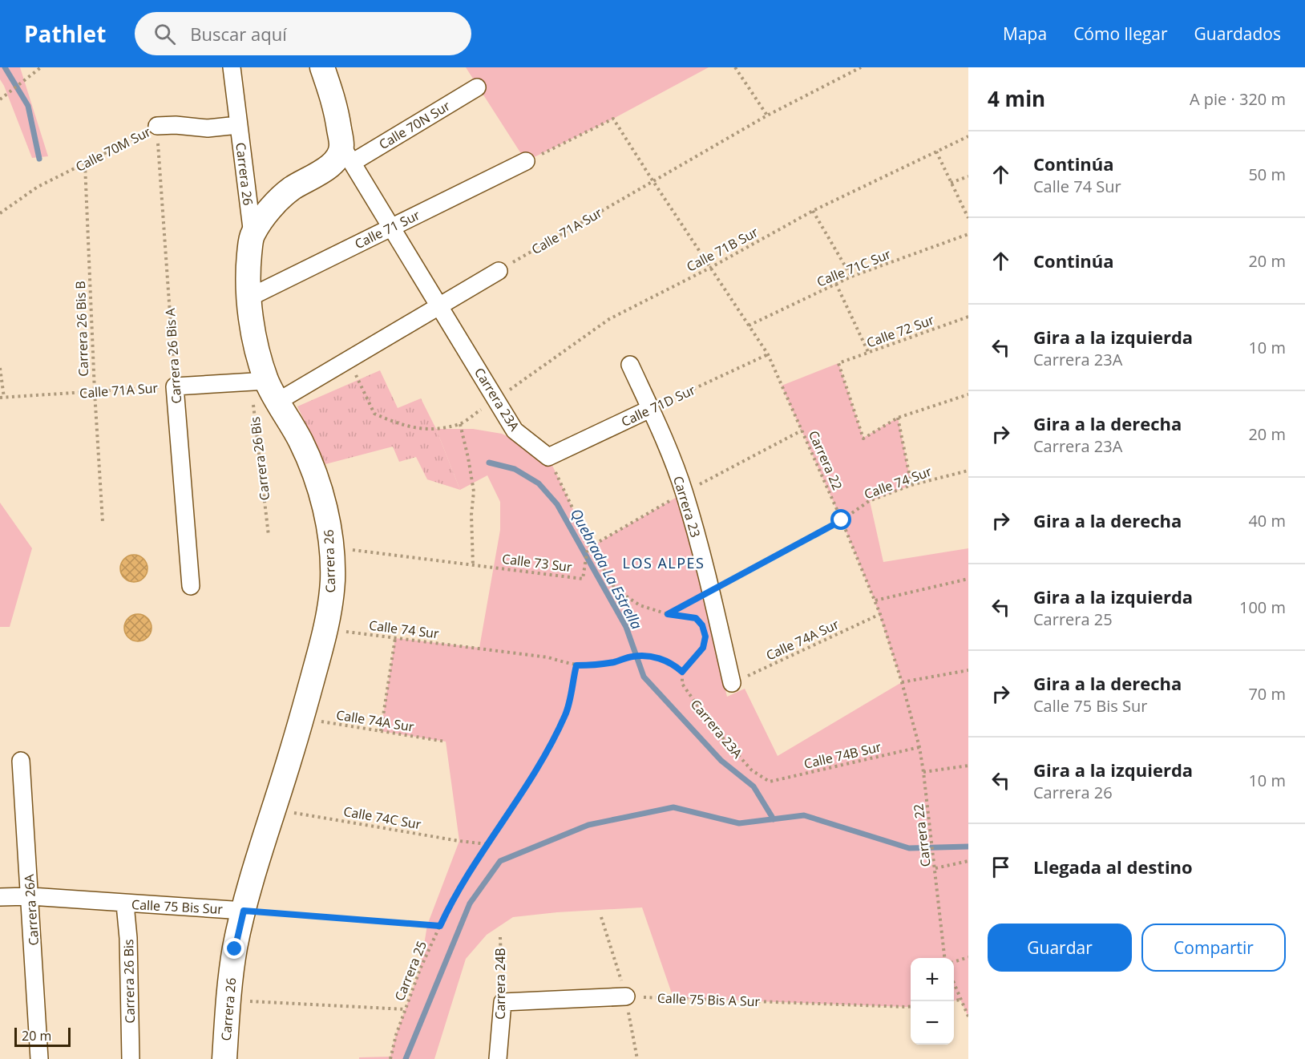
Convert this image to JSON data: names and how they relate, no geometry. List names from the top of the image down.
{
  "streets": {
    "street": [
      "Calle 70N Sur",
      "Calle 70M Sur",
      "Carrera 26",
      "Calle 71 Sur",
      "Calle 71A Sur",
      "Carrera 26 Bis A",
      "Carrera 23A",
      "Calle 71D Sur",
      "Carrera 26 Bis",
      "Carrera 23",
      "Calle 75 Bis Sur",
      "Carrera 26A",
      "Carrera 24B"
    ],
    "path": [
      "Calle 71B Sur",
      "Calle 71C Sur",
      "Carrera 26 Bis B",
      "Calle 72 Sur",
      "Carrera 22",
      "Calle 74 Sur",
      "Calle 73 Sur",
      "Calle 74A Sur",
      "Calle 74B Sur",
      "Calle 74C Sur",
      "Carrera 25",
      "Calle 75 Bis A Sur"
    ]
  },
  "crossings": [
    ["Calle 70N Sur", "Carrera 26"],
    ["Calle 70N Sur", "Carrera 23A"],
    ["Calle 70M Sur", "Carrera 26"],
    ["Calle 70M Sur", "Carrera 26 Bis B"],
    ["Calle 70M Sur", "Carrera 26 Bis A"],
    ["Carrera 26", "Calle 71 Sur"],
    ["Carrera 26", "Calle 71A Sur"],
    ["Carrera 26", "Carrera 26 Bis"],
    ["Carrera 26", "Calle 74 Sur"],
    ["Carrera 26", "Calle 73 Sur"],
    ["Carrera 26", "Calle 74A Sur"],
    ["Carrera 26", "Calle 74C Sur"],
    ["Carrera 26", "Calle 75 Bis Sur"],
    ["Calle 71 Sur", "Carrera 23A"],
    ["Calle 71 Sur", "Carrera 22"],
    ["Calle 71A Sur", "Carrera 26 Bis B"],
    ["Calle 71A Sur", "Carrera 26 Bis A"],
    ["Calle 71A Sur", "Carrera 23A"],
    ["Calle 71A Sur", "Carrera 26 Bis"],
    ["Calle 71A Sur", "Carrera 22"],
    ["Calle 71B Sur", "Carrera 23A"],
    ["Calle 71B Sur", "Carrera 22"],
    ["Calle 71C Sur", "Carrera 22"],
    ["Carrera 23A", "Calle 71D Sur"],
    ["Carrera 23A", "Calle 74 Sur"],
    ["Carrera 23A", "Calle 74B Sur"],
    ["Calle 71D Sur", "Carrera 22"],
    ["Calle 71D Sur", "Carrera 23"],
    ["Carrera 26 Bis", "Calle 75 Bis Sur"],
    ["Carrera 22", "Calle 74 Sur"],
    ["Carrera 22", "Calle 74A Sur"],
    ["Carrera 22", "Calle 74B Sur"],
    ["Calle 74 Sur", "Carrera 23"],
    ["Calle 74 Sur", "Carrera 25"],
    ["Carrera 23", "Calle 74A Sur"],
    ["Calle 74C Sur", "Carrera 25"],
    ["Calle 75 Bis Sur", "Carrera 26A"]
  ],
  "districts": ["LOS ALPES"],
  "water": ["Quebrada La Estrella"],
  "scale_bar": "20 m",
  "page": {
    "header": "Pathlet",
    "search": "Buscar aquí",
    "nav": ["Mapa", "Cómo llegar", "Guardados"],
    "heading": ["4 min", "A pie · 320 m"],
    "list": [
      ["Continúa", "Calle 74 Sur", "50 m"],
      ["Continúa", "20 m"],
      ["Gira a la izquierda", "Carrera 23A", "10 m"],
      ["Gira a la derecha", "Carrera 23A", "20 m"],
      ["Gira a la derecha", "40 m"],
      ["Gira a la izquierda", "Carrera 25", "100 m"],
      ["Gira a la derecha", "Calle 75 Bis Sur", "70 m"],
      ["Gira a la izquierda", "Carrera 26", "10 m"],
      "Llegada al destino"
    ],
    "buttons": ["Guardar", "Compartir"],
    "map_buttons": ["+", "−"],
    "scale": "20 m"
  }
}
